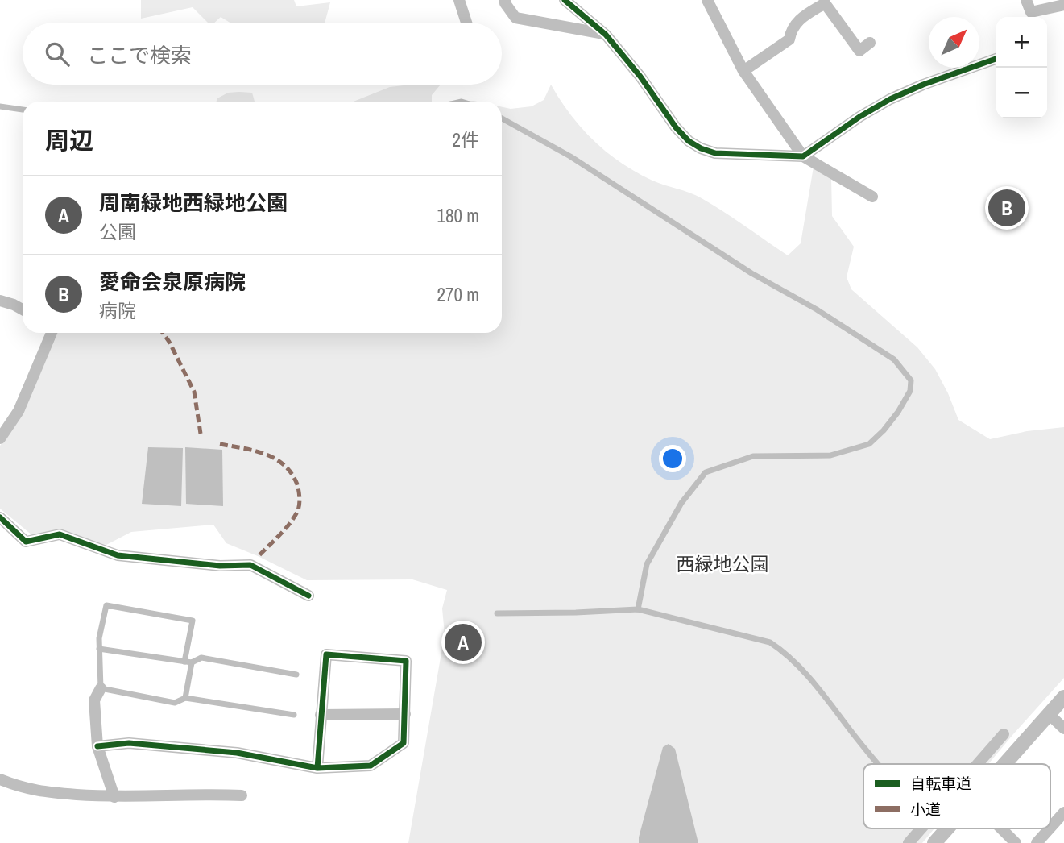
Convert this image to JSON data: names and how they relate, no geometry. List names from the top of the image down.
{
  "parks": ["西緑地公園"],
  "legend": ["自転車道", "小道"],
  "north": "top right",
  "page": {
    "map_buttons": ["+", "−"],
    "search": "ここで検索",
    "heading": ["周辺", "2件"],
    "list": [
      {
        "mark": "A",
        "name": "周南緑地西緑地公園",
        "note": "公園",
        "value": "180 m"
      },
      {
        "mark": "B",
        "name": "愛命会泉原病院",
        "note": "病院",
        "value": "270 m"
      }
    ],
    "pins": ["B", "A"]
  }
}
